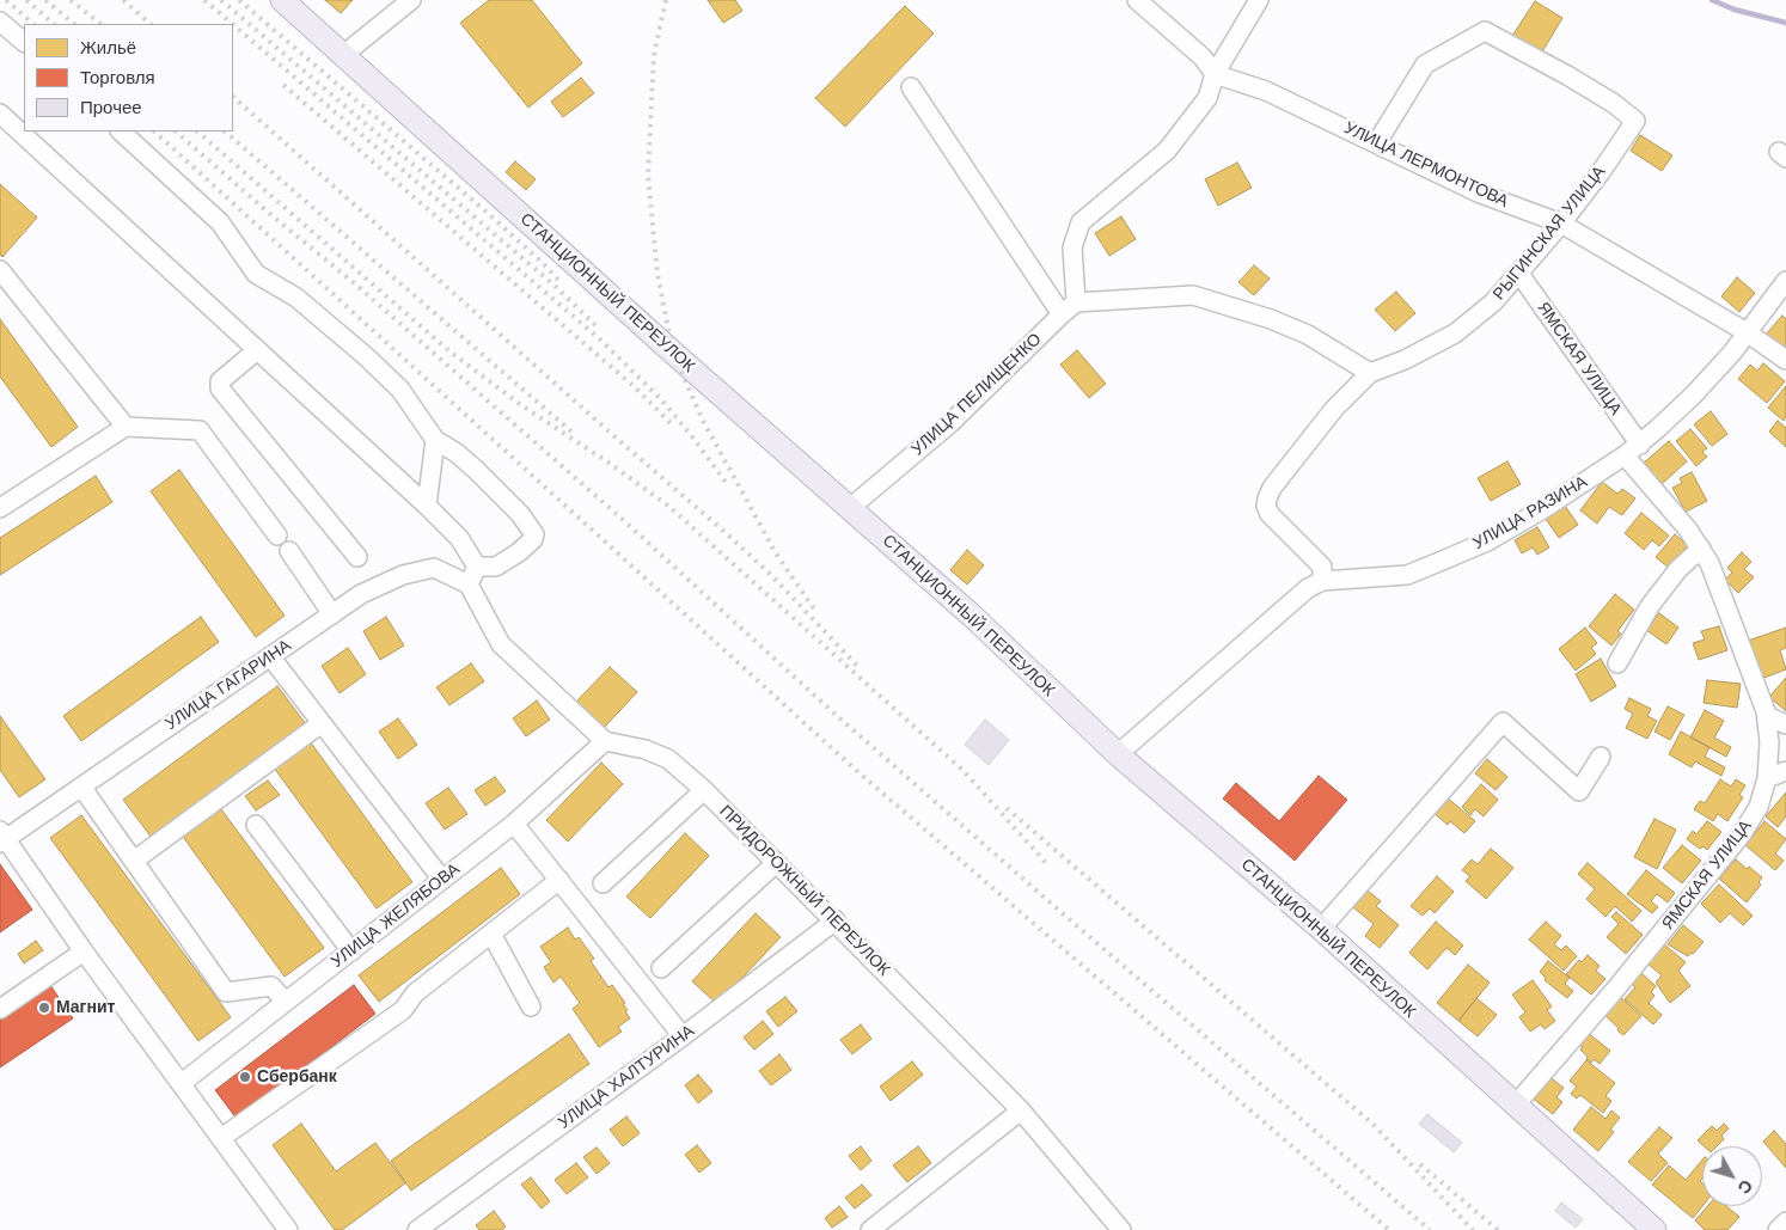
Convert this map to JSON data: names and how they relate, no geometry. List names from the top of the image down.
{
  "streets": {
    "main road": ["СТАНЦИОННЫЙ ПЕРЕУЛОК"],
    "street": [
      "УЛИЦА ЛЕРМОНТОВА",
      "РЫГИНСКАЯ УЛИЦА",
      "ЯМСКАЯ УЛИЦА",
      "УЛИЦА ПЕЛИЩЕНКО",
      "УЛИЦА РАЗИНА",
      "УЛИЦА ГАГАРИНА",
      "ПРИДОРОЖНЫЙ ПЕРЕУЛОК",
      "УЛИЦА ЖЕЛЯБОВА",
      "УЛИЦА ХАЛТУРИНА"
    ]
  },
  "crossings": [
    ["УЛИЦА ЛЕРМОНТОВА", "РЫГИНСКАЯ УЛИЦА"],
    ["УЛИЦА ЛЕРМОНТОВА", "УЛИЦА РАЗИНА"],
    ["РЫГИНСКАЯ УЛИЦА", "ЯМСКАЯ УЛИЦА"],
    ["РЫГИНСКАЯ УЛИЦА", "УЛИЦА РАЗИНА"],
    ["СТАНЦИОННЫЙ ПЕРЕУЛОК", "ЯМСКАЯ УЛИЦА"],
    ["СТАНЦИОННЫЙ ПЕРЕУЛОК", "УЛИЦА ПЕЛИЩЕНКО"],
    ["СТАНЦИОННЫЙ ПЕРЕУЛОК", "УЛИЦА РАЗИНА"],
    ["ЯМСКАЯ УЛИЦА", "УЛИЦА РАЗИНА"],
    ["ПРИДОРОЖНЫЙ ПЕРЕУЛОК", "УЛИЦА ЖЕЛЯБОВА"],
    ["ПРИДОРОЖНЫЙ ПЕРЕУЛОК", "УЛИЦА ХАЛТУРИНА"]
  ],
  "places": ["Магнит", "Сбербанк"],
  "legend": ["Жильё", "Торговля", "Прочее"],
  "north": "bottom right"
}
